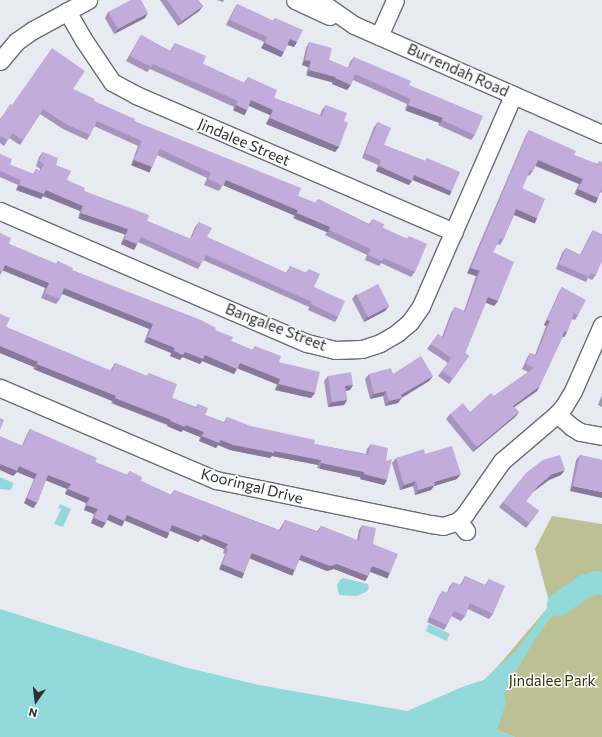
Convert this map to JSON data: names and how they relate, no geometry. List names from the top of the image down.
{
  "streets": {
    "street": [
      "Burrendah Road",
      "Jindalee Street",
      "Bangalee Street",
      "Kooringal Drive"
    ]
  },
  "crossings": [
    ["Burrendah Road", "Bangalee Street"],
    ["Jindalee Street", "Bangalee Street"]
  ],
  "parks": ["Jindalee Park"],
  "north": "bottom"
}
